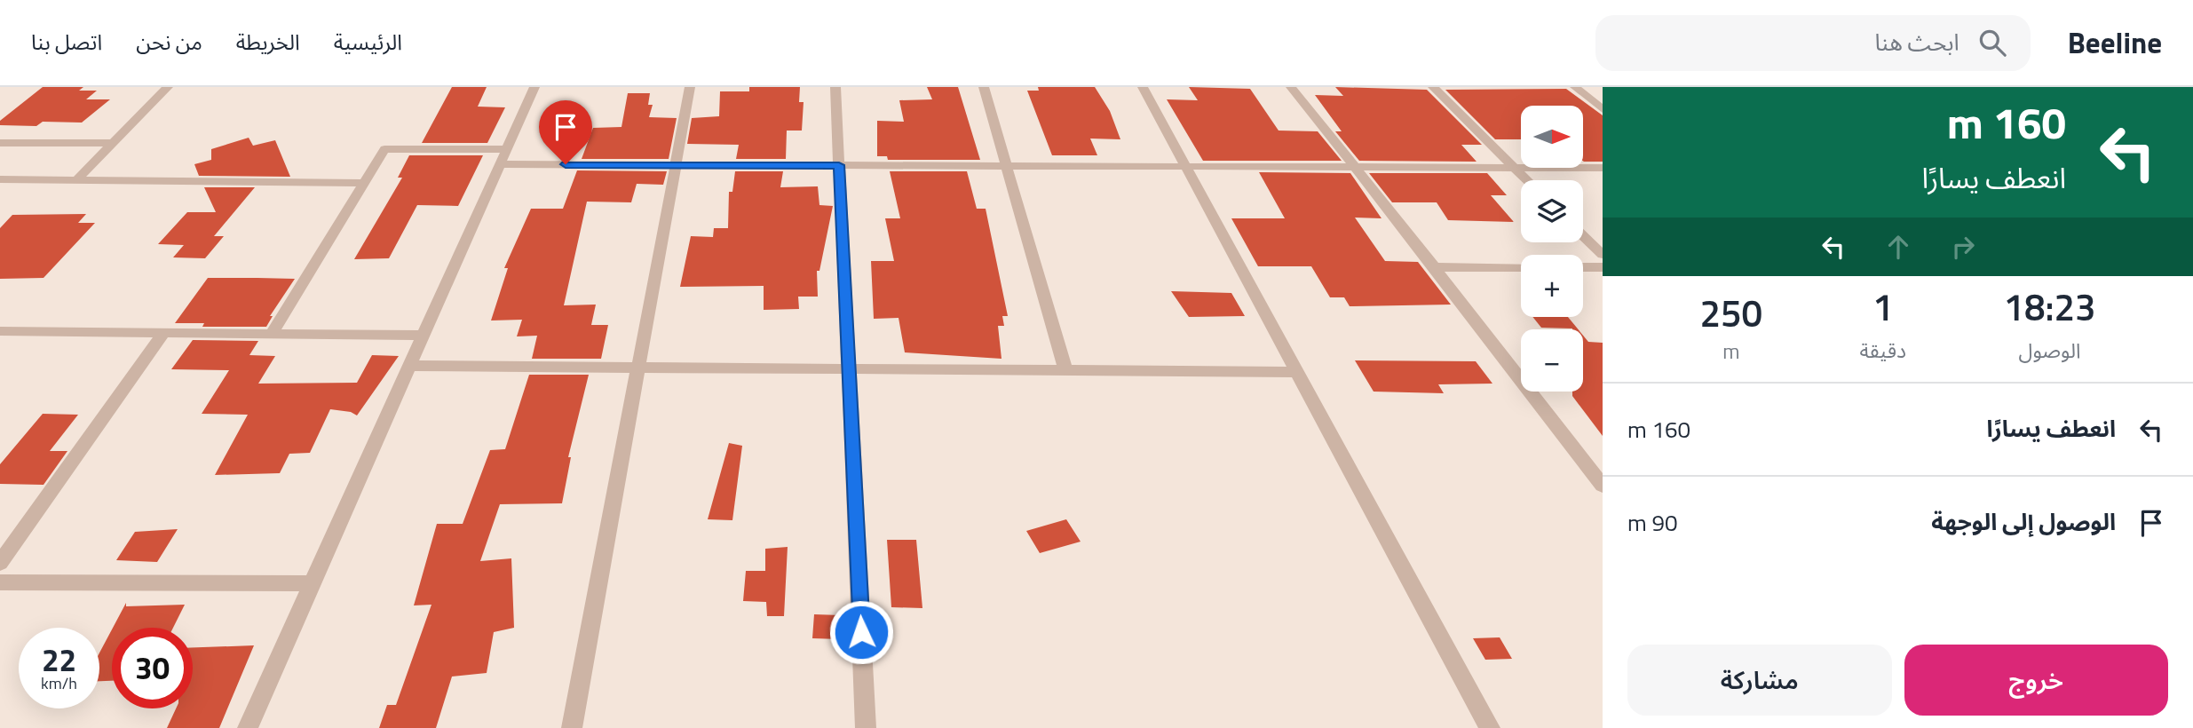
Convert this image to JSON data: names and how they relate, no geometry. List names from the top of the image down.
{
  "north": "right",
  "page": {
    "header": "Beeline",
    "search": "ابحث هنا",
    "nav": [
      "الرئيسية",
      "الخريطة",
      "من نحن",
      "اتصل بنا"
    ],
    "turn": ["160 m", "انعطف يسارًا"],
    "map_buttons": ["+", "−"],
    "eta": [
      "18:23",
      "الوصول",
      "1",
      "دقيقة",
      "250",
      "m"
    ],
    "list": [
      {
        "name": "انعطف يسارًا",
        "value": "160 m"
      },
      {
        "name": "الوصول إلى الوجهة",
        "value": "90 m"
      }
    ],
    "speed": "22 km/h",
    "limit": "30",
    "buttons": ["خروج", "مشاركة"]
  }
}
